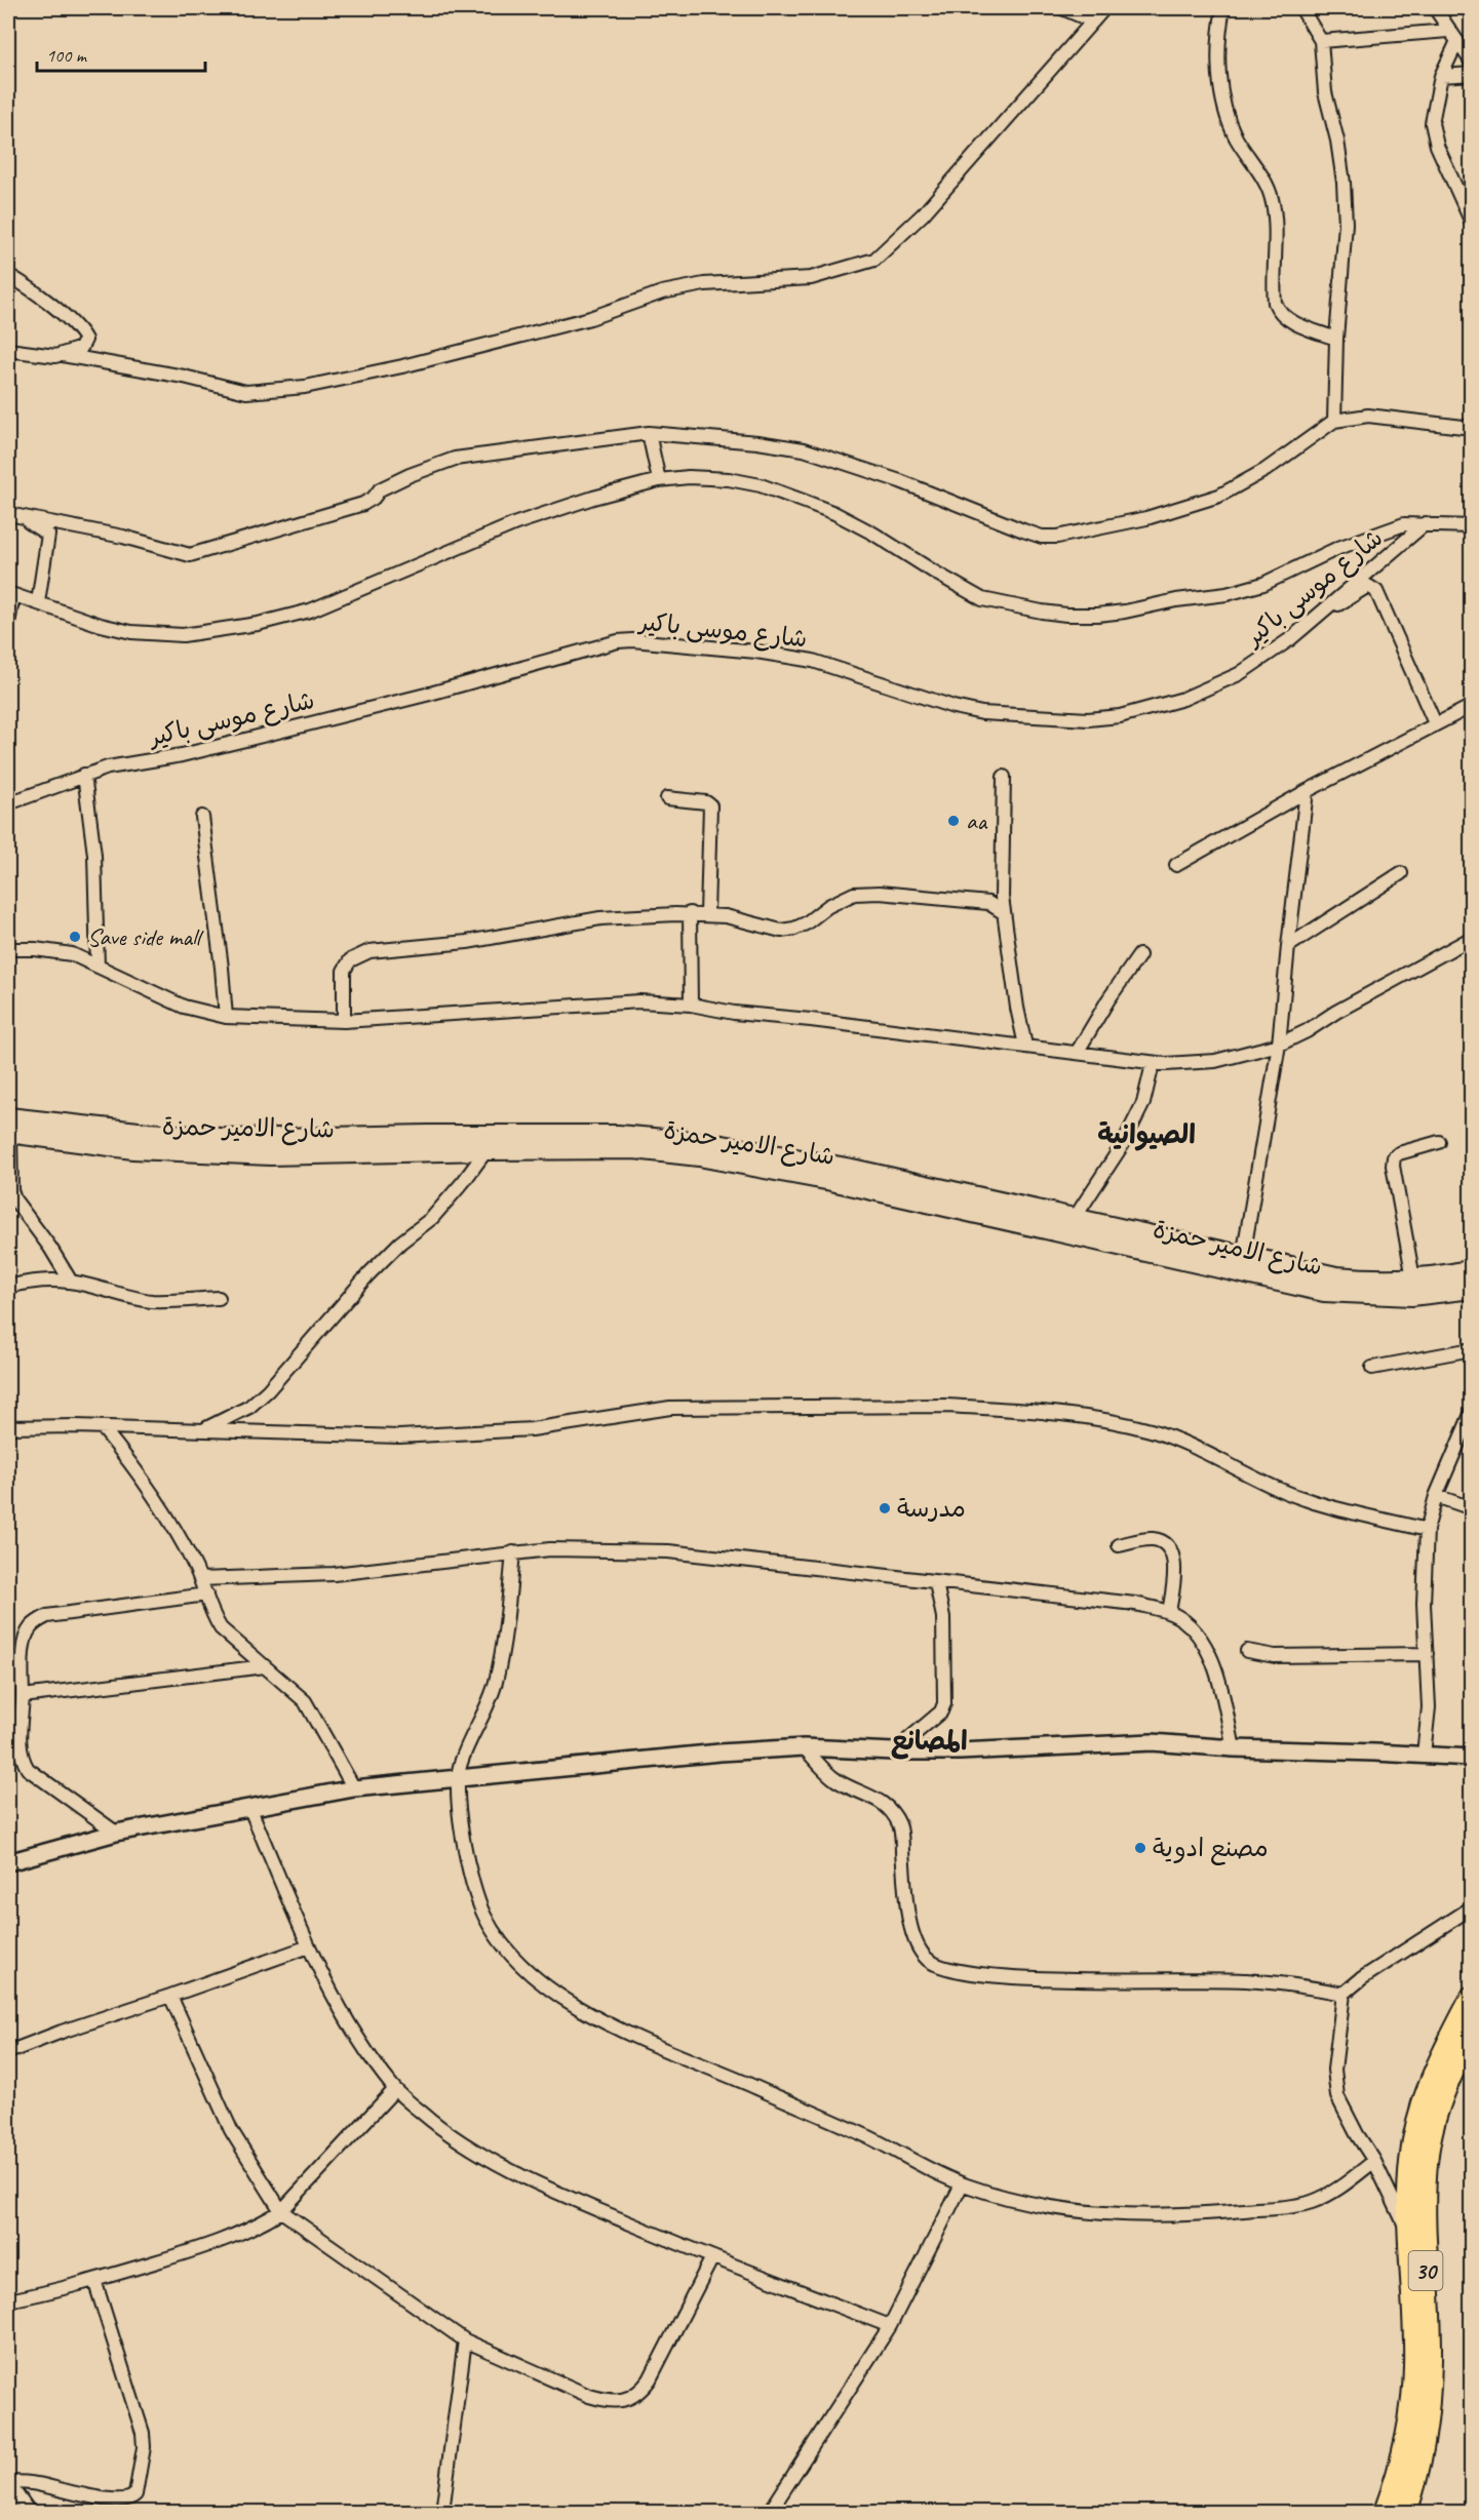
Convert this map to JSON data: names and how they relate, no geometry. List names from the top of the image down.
{
  "streets": {
    "main road": ["شارع الامير حمزة", "30"],
    "street": ["شارع موسى باكير"]
  },
  "districts": ["الصيوانية", "المصانع"],
  "places": [
    "aa",
    "Save side mall",
    "مدرسة",
    "مصنع ادوية"
  ],
  "scale_bar": "100 m"
}
